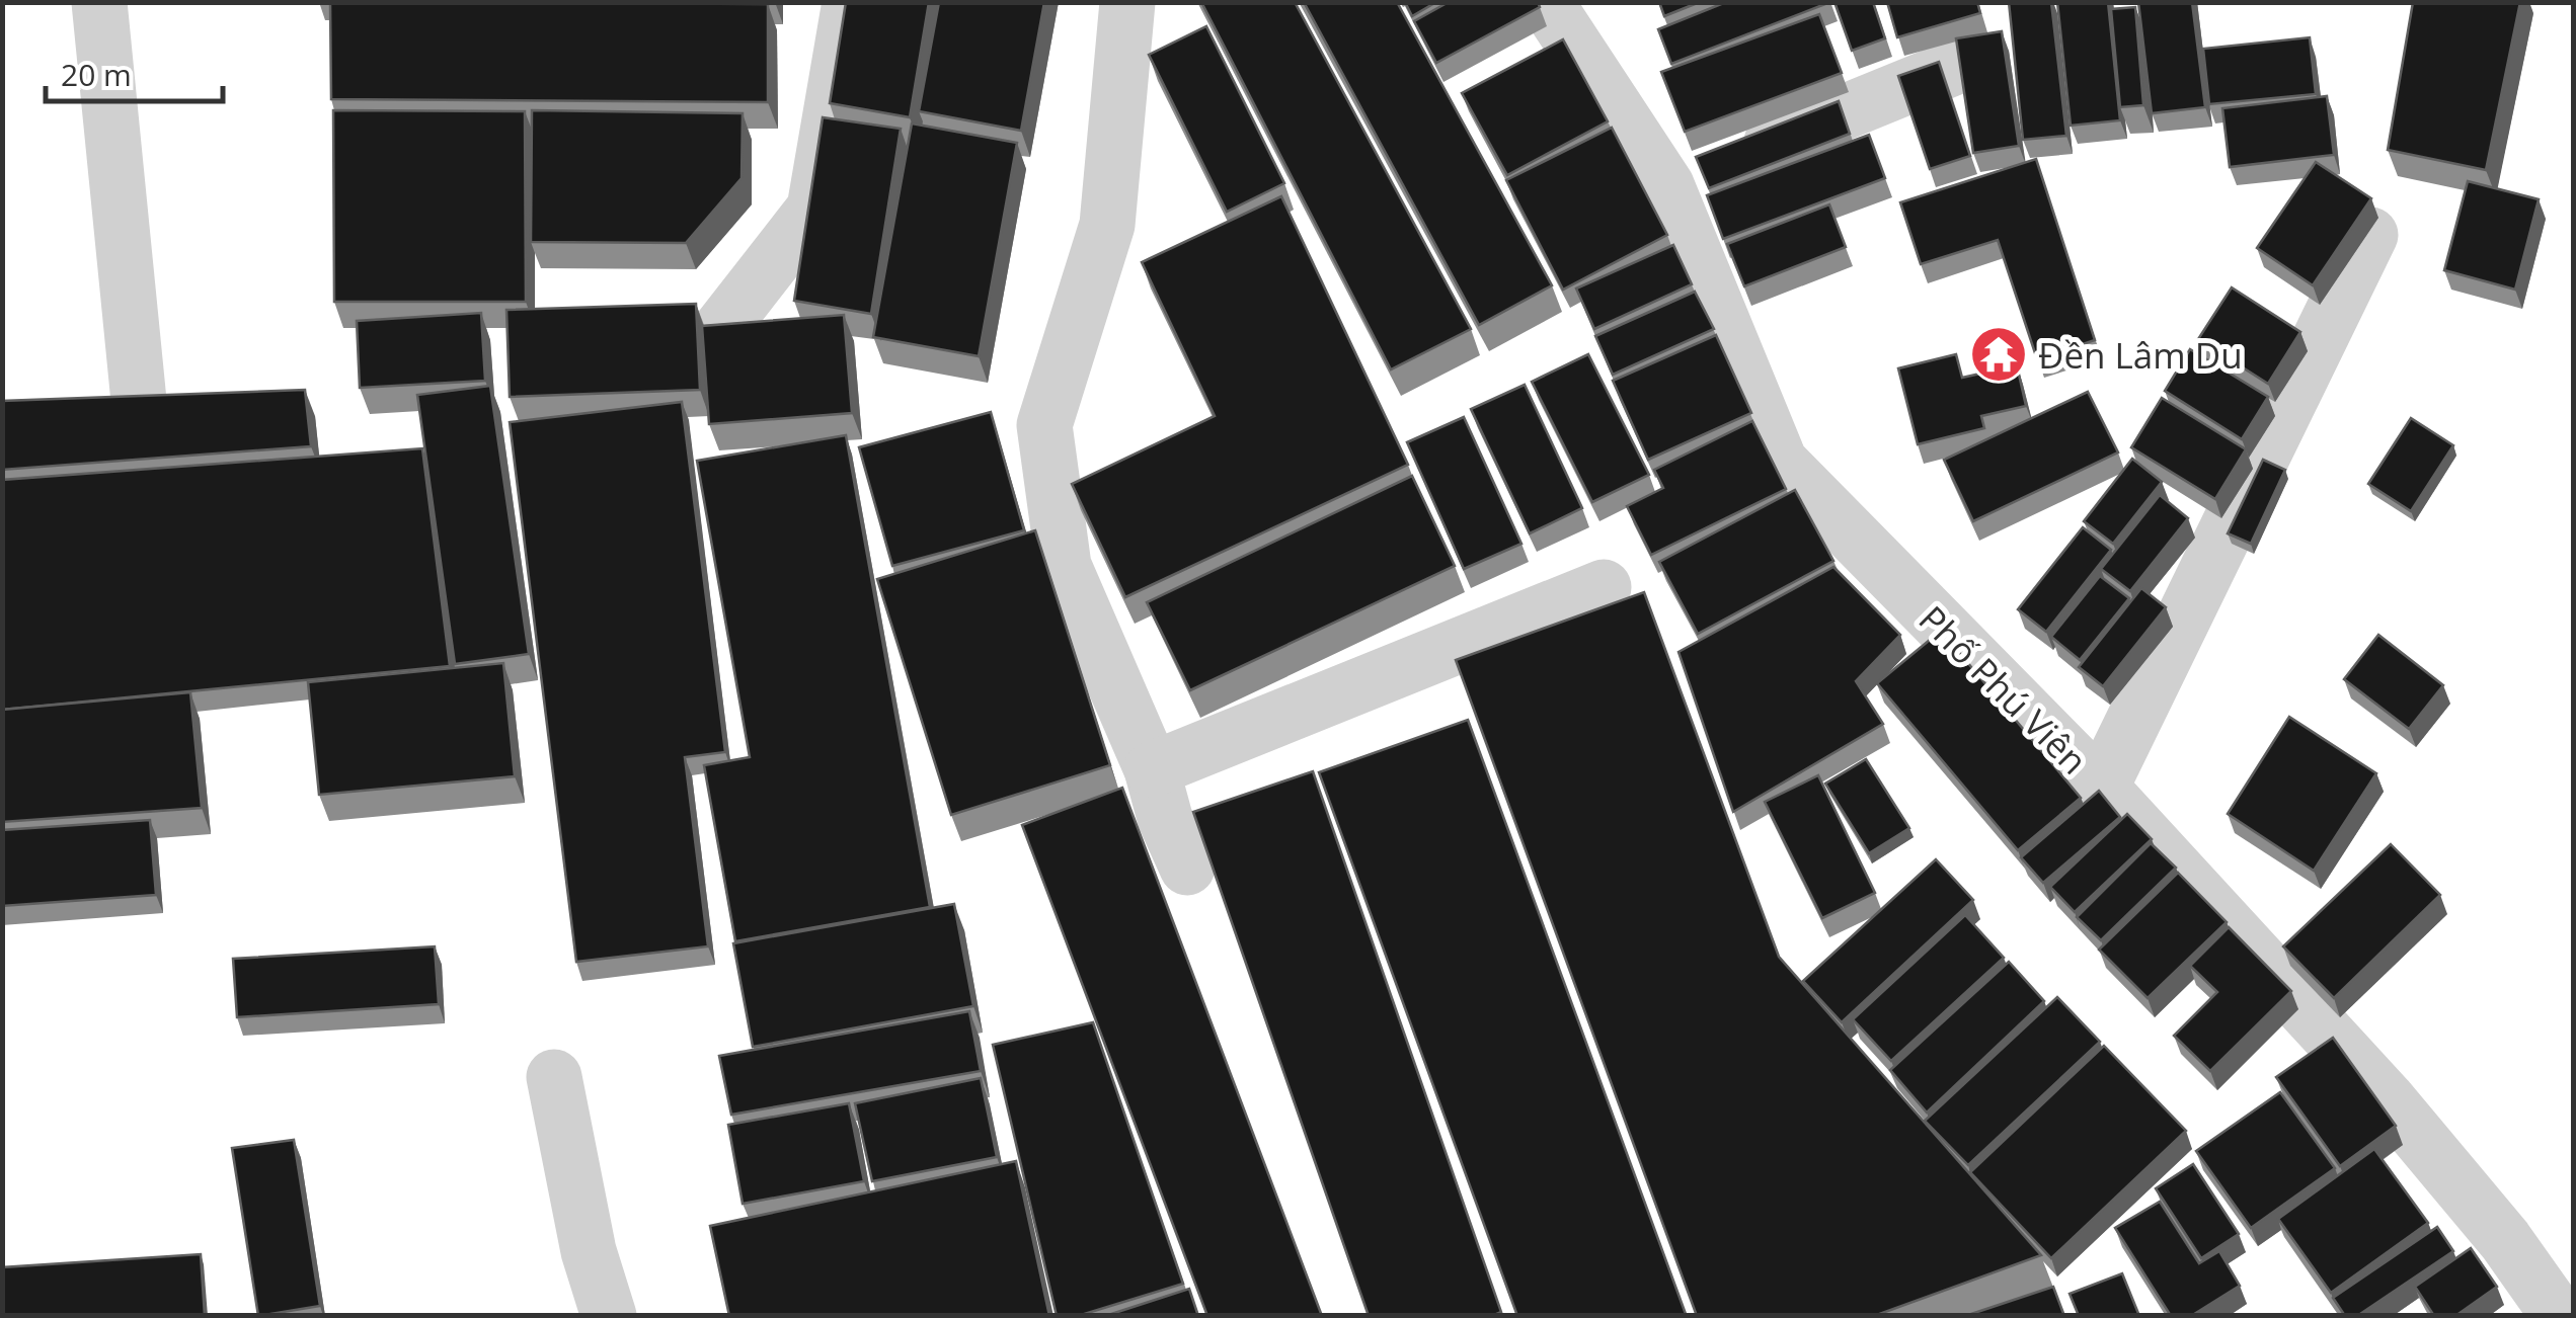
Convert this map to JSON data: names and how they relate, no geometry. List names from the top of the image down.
{
  "streets": {
    "street": ["Phố Phú Viên"]
  },
  "places": {
    "temple": ["Đền Lâm Du"]
  },
  "scale_bar": "20 m"
}
